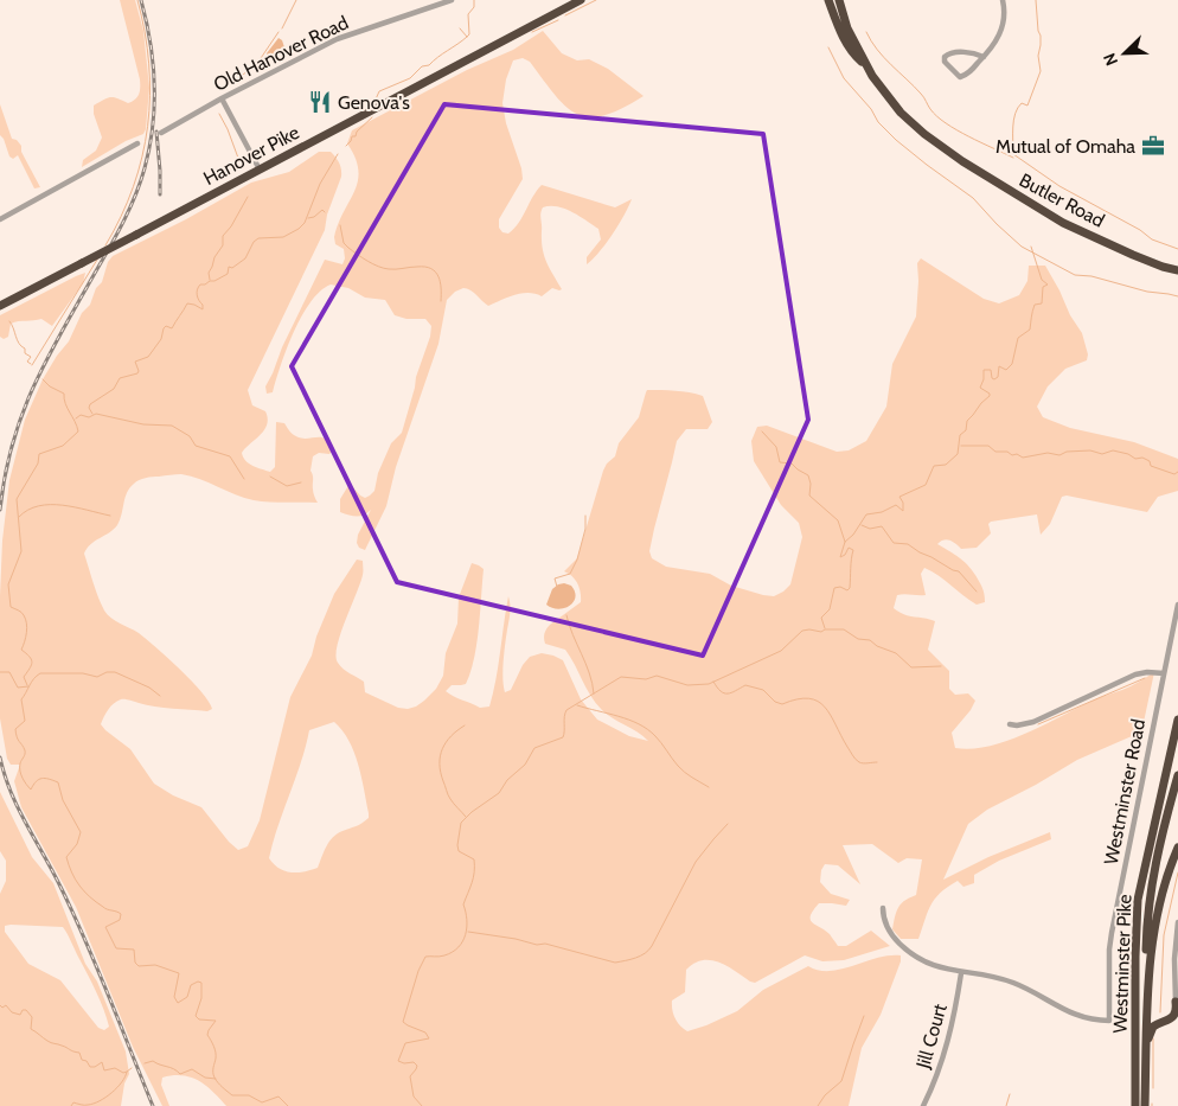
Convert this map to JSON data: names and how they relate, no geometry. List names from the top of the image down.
{
  "streets": {
    "highway": ["Hanover Pike", "Butler Road", "Westminster Pike"],
    "street": ["Old Hanover Road", "Westminster Road", "Jill Court"]
  },
  "crossings": [
    ["Westminster Road", "Jill Court"]
  ],
  "places": {
    "restaurant": ["Genova's"],
    "office": ["Mutual of Omaha"]
  },
  "north": "bottom left"
}
